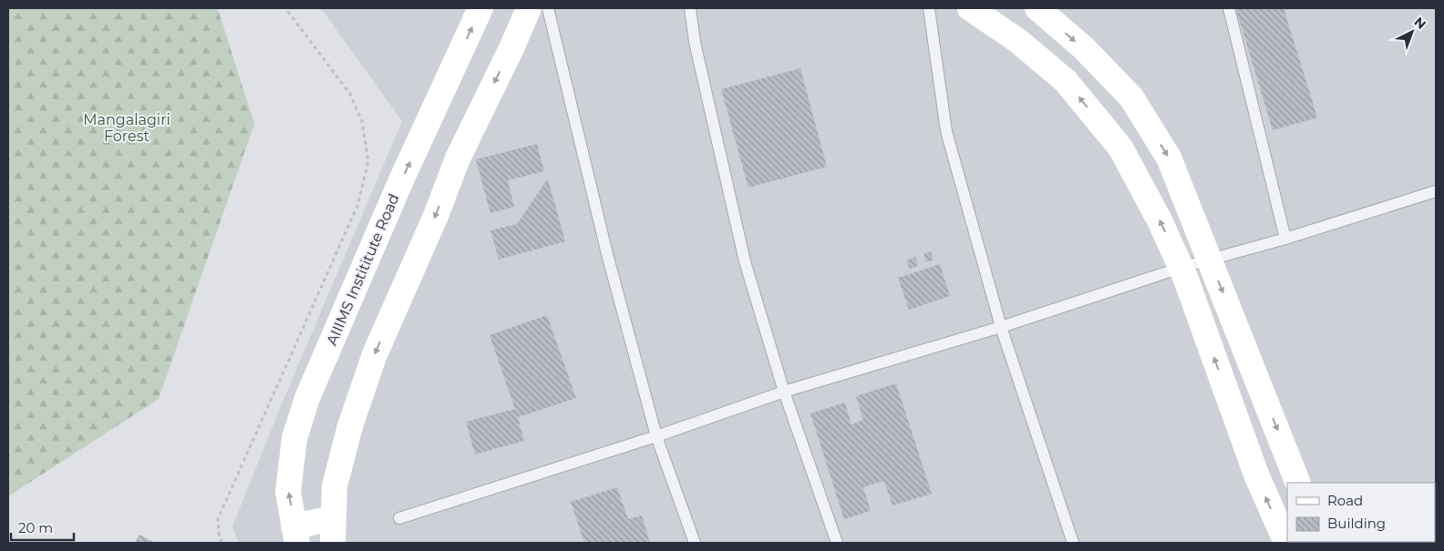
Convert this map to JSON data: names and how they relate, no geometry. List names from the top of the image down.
{
  "streets": {
    "street": ["AIIIMS Instititute Road"]
  },
  "parks": ["Mangalagiri Forest"],
  "legend": ["Road", "Building"],
  "scale_bar": "20 m",
  "north": "top right"
}
